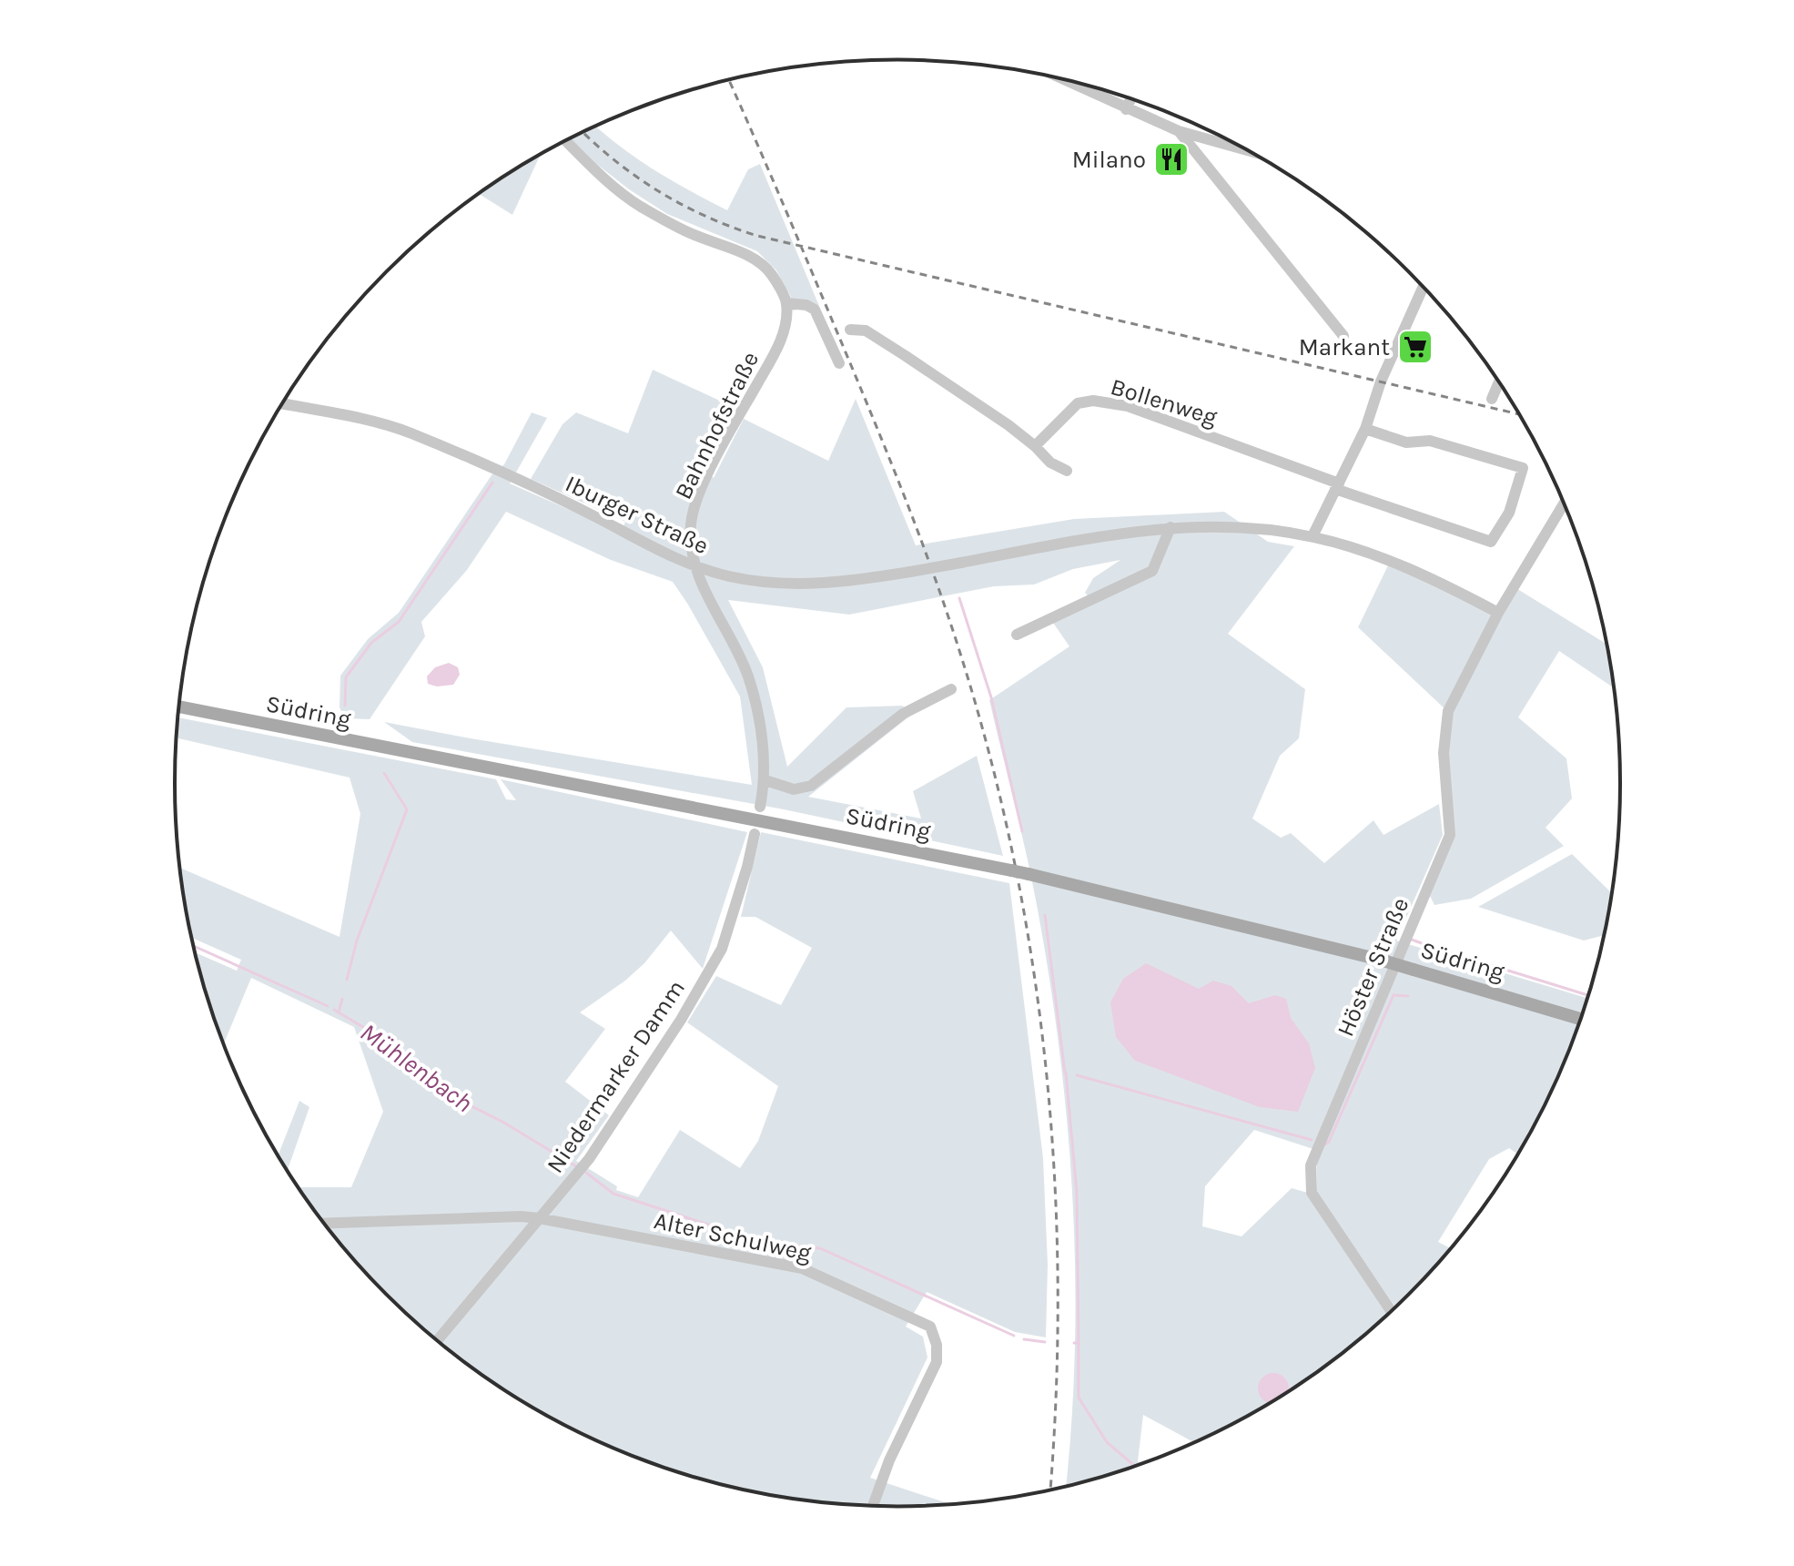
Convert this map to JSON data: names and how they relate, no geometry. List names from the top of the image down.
{
  "streets": {
    "main road": ["Südring"],
    "street": [
      "Bollenweg",
      "Bahnhofstraße",
      "Iburger Straße",
      "Höster Straße",
      "Niedermarker Damm",
      "Alter Schulweg"
    ]
  },
  "crossings": [
    ["Bahnhofstraße", "Iburger Straße"],
    ["Iburger Straße", "Höster Straße"],
    ["Niedermarker Damm", "Alter Schulweg"]
  ],
  "water": ["Mühlenbach"],
  "places": {
    "restaurant": ["Milano"],
    "supermarket": ["Markant"]
  }
}
